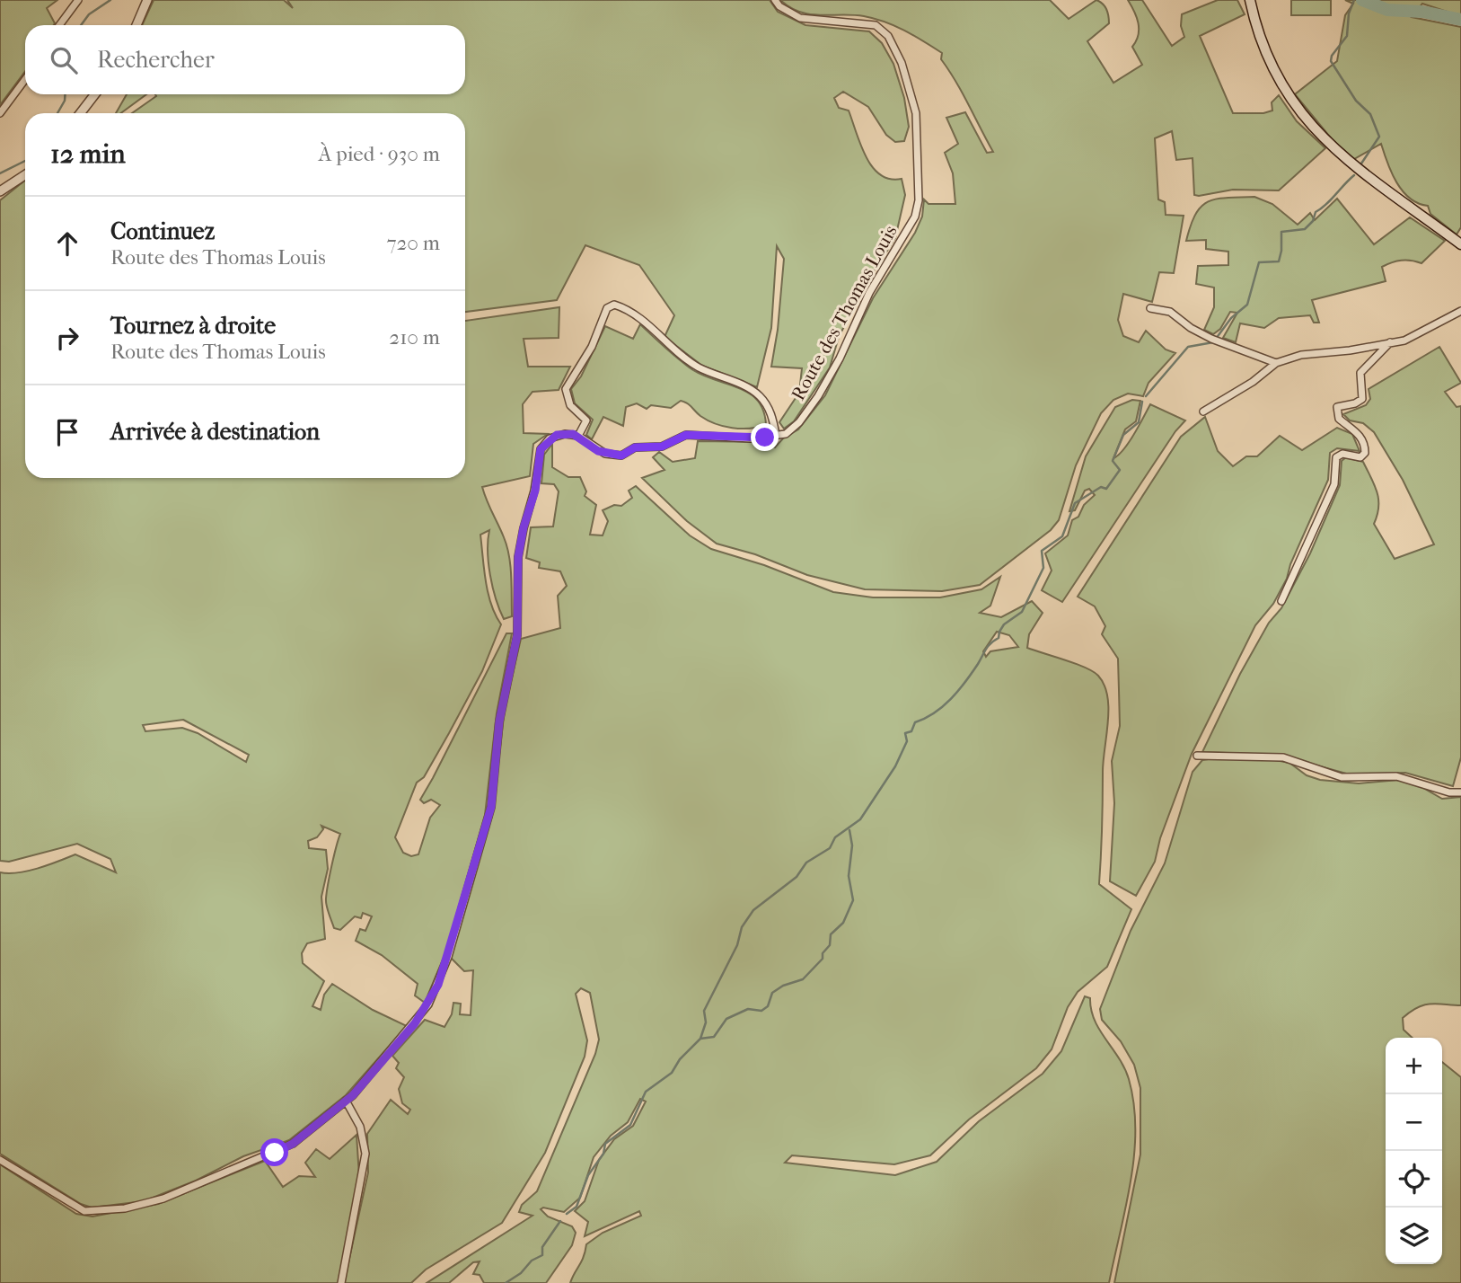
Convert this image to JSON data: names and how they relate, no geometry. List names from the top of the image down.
{
  "streets": {
    "street": ["Route des Thomas Louis"]
  },
  "page": {
    "search": "Rechercher",
    "heading": ["12 min", "À pied · 930 m"],
    "list": [
      ["Continuez", "Route des Thomas Louis", "720 m"],
      ["Tournez à droite", "Route des Thomas Louis", "210 m"],
      "Arrivée à destination"
    ],
    "map_buttons": ["+", "−"]
  }
}
